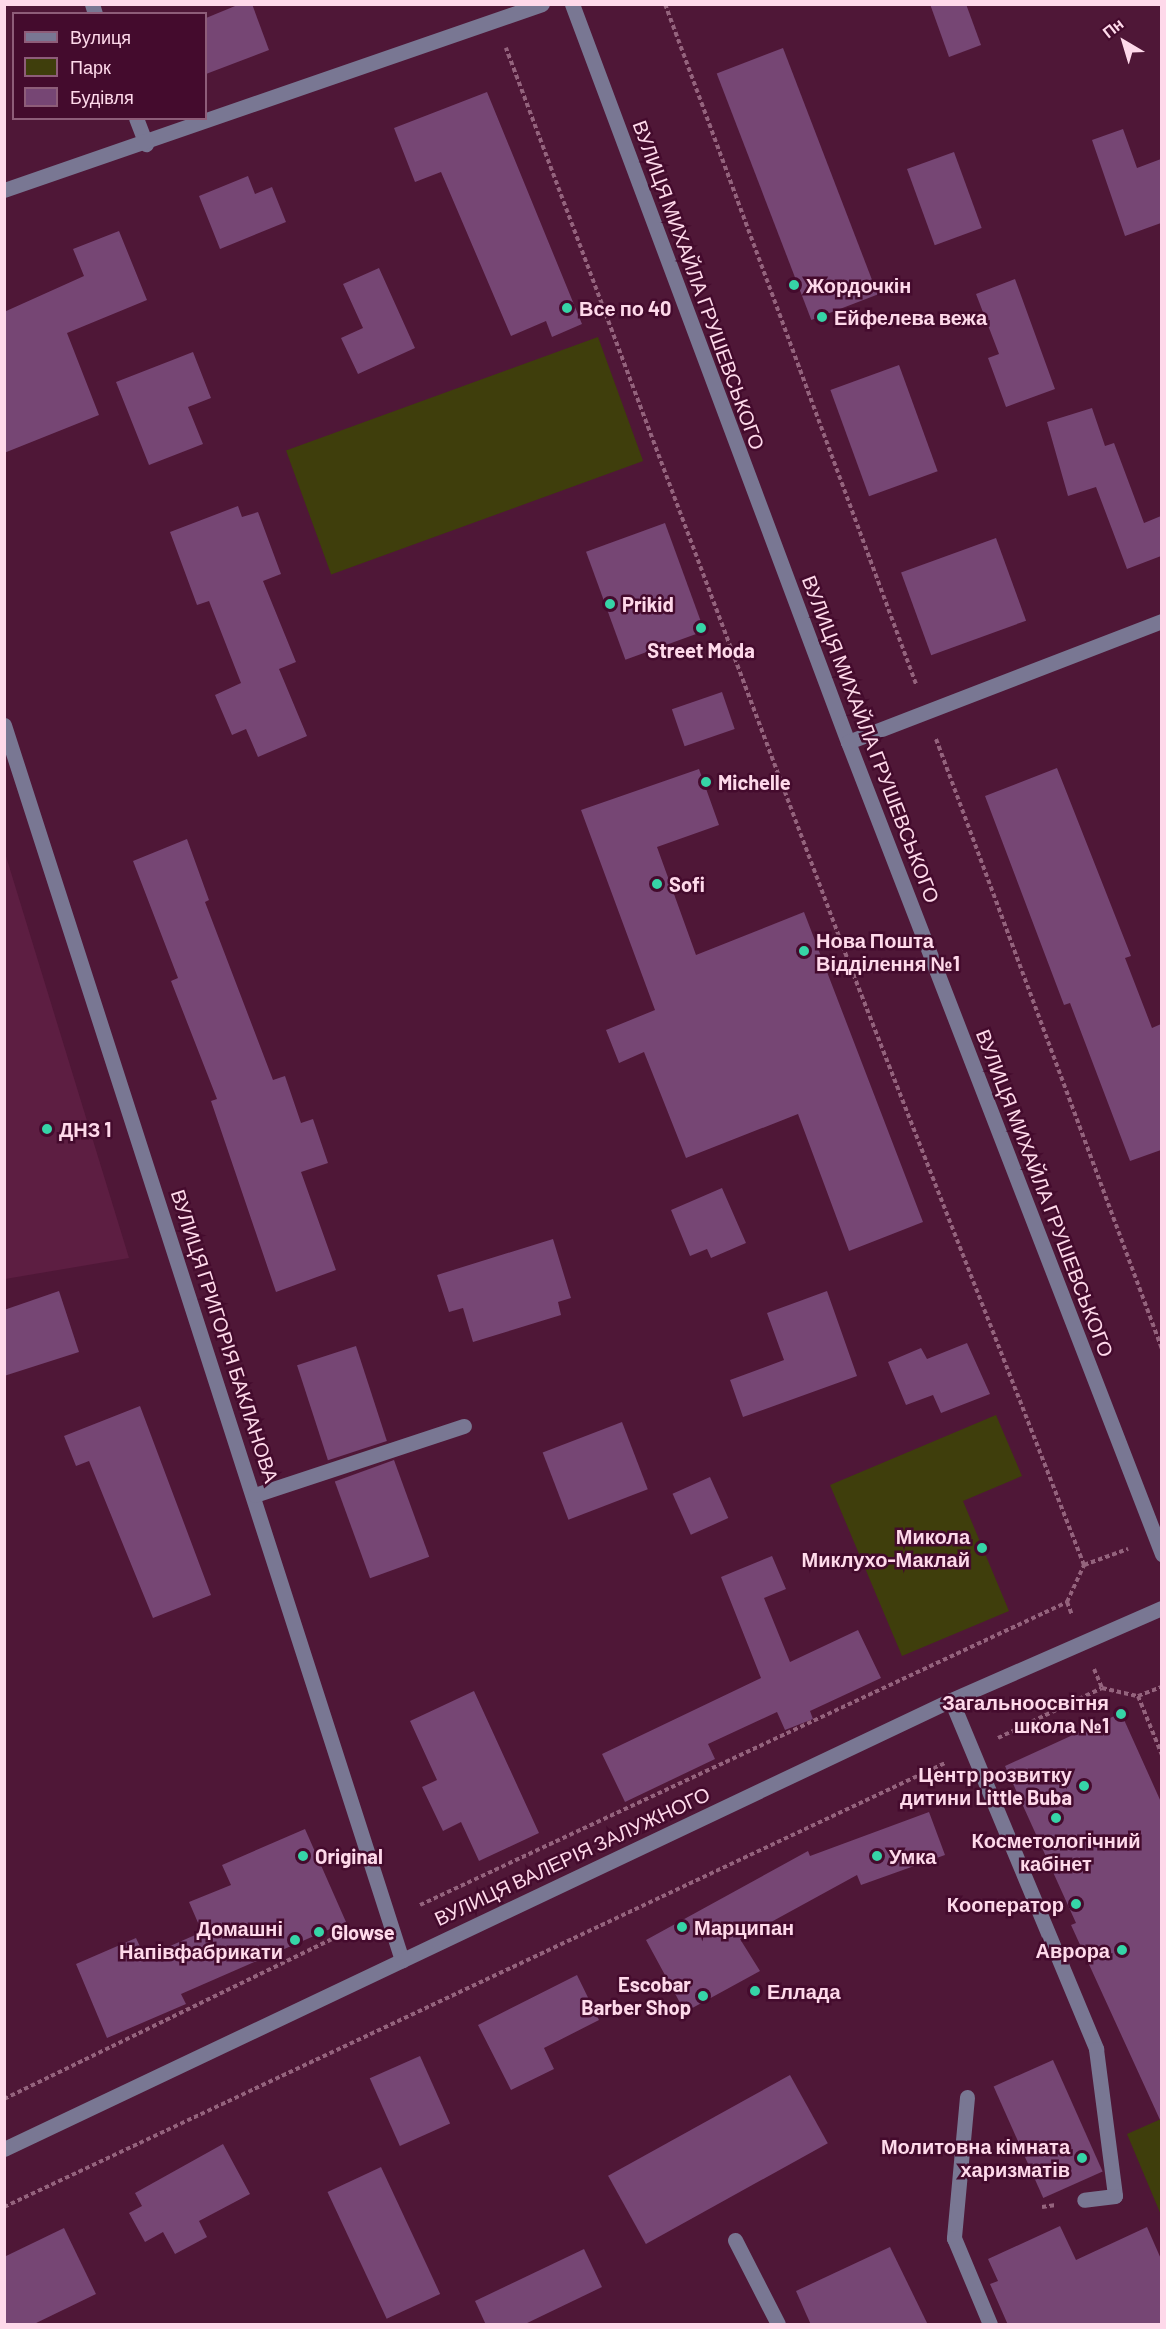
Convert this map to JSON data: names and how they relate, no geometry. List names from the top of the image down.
{
  "streets": {
    "street": ["ВУЛИЦЯ МИХАЙЛА ГРУШЕВСЬКОГО", "ВУЛИЦЯ ГРИГОРІЯ БАКЛАНОВА", "ВУЛИЦЯ ВАЛЕРІЯ ЗАЛУЖНОГО"]
  },
  "crossings": [
    ["ВУЛИЦЯ ГРИГОРІЯ БАКЛАНОВА", "ВУЛИЦЯ ВАЛЕРІЯ ЗАЛУЖНОГО"]
  ],
  "places": [
    "Жордочкін",
    "Все по 40",
    "Ейфелева вежа",
    "Prikid",
    "Street Moda",
    "Michelle",
    "Sofi",
    "Нова Пошта Відділення №1",
    "ДНЗ 1",
    "Микола Миклухо-Маклай",
    "Загальноосвітня школа №1",
    "Центр розвитку дитини Little Buba",
    "Косметологічний кабінет",
    "Original",
    "Умка",
    "Кооператор",
    "Марципан",
    "Glowse",
    "Домашні Напівфабрикати",
    "Аврора",
    "Еллада",
    "Escobar Barber Shop",
    "Молитовна кімната харизматів"
  ],
  "legend": ["Вулиця", "Парк", "Будівля"],
  "north": "top left"
}
